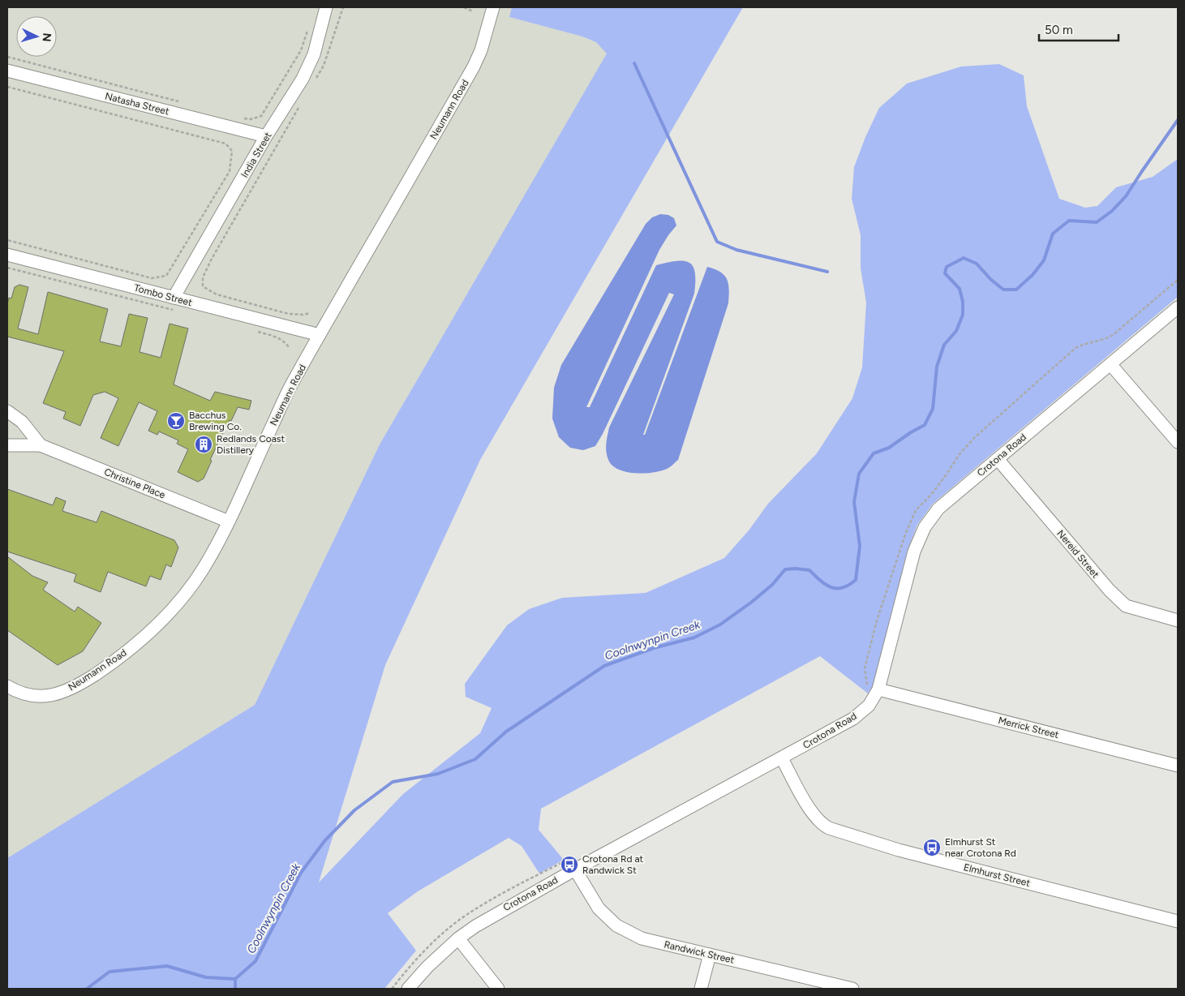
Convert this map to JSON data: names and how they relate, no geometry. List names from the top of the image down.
{
  "streets": {
    "street": [
      "Natasha Street",
      "Neumann Road",
      "India Street",
      "Tombo Street",
      "Crotona Road",
      "Christine Place",
      "Nereid Street",
      "Merrick Street",
      "Elmhurst Street",
      "Randwick Street"
    ]
  },
  "crossings": [
    ["Natasha Street", "India Street"],
    ["Neumann Road", "Tombo Street"],
    ["Neumann Road", "Christine Place"],
    ["India Street", "Tombo Street"],
    ["Crotona Road", "Nereid Street"],
    ["Crotona Road", "Merrick Street"],
    ["Crotona Road", "Elmhurst Street"],
    ["Crotona Road", "Randwick Street"]
  ],
  "water": ["Coolnwynpin Creek"],
  "places": {
    "bar": ["Bacchus Brewing Co."],
    "building": ["Redlands Coast Distillery"],
    "bus stop": ["Elmhurst St near Crotona Rd", "Crotona Rd at Randwick St"]
  },
  "scale_bar": "50 m",
  "north": "right"
}
